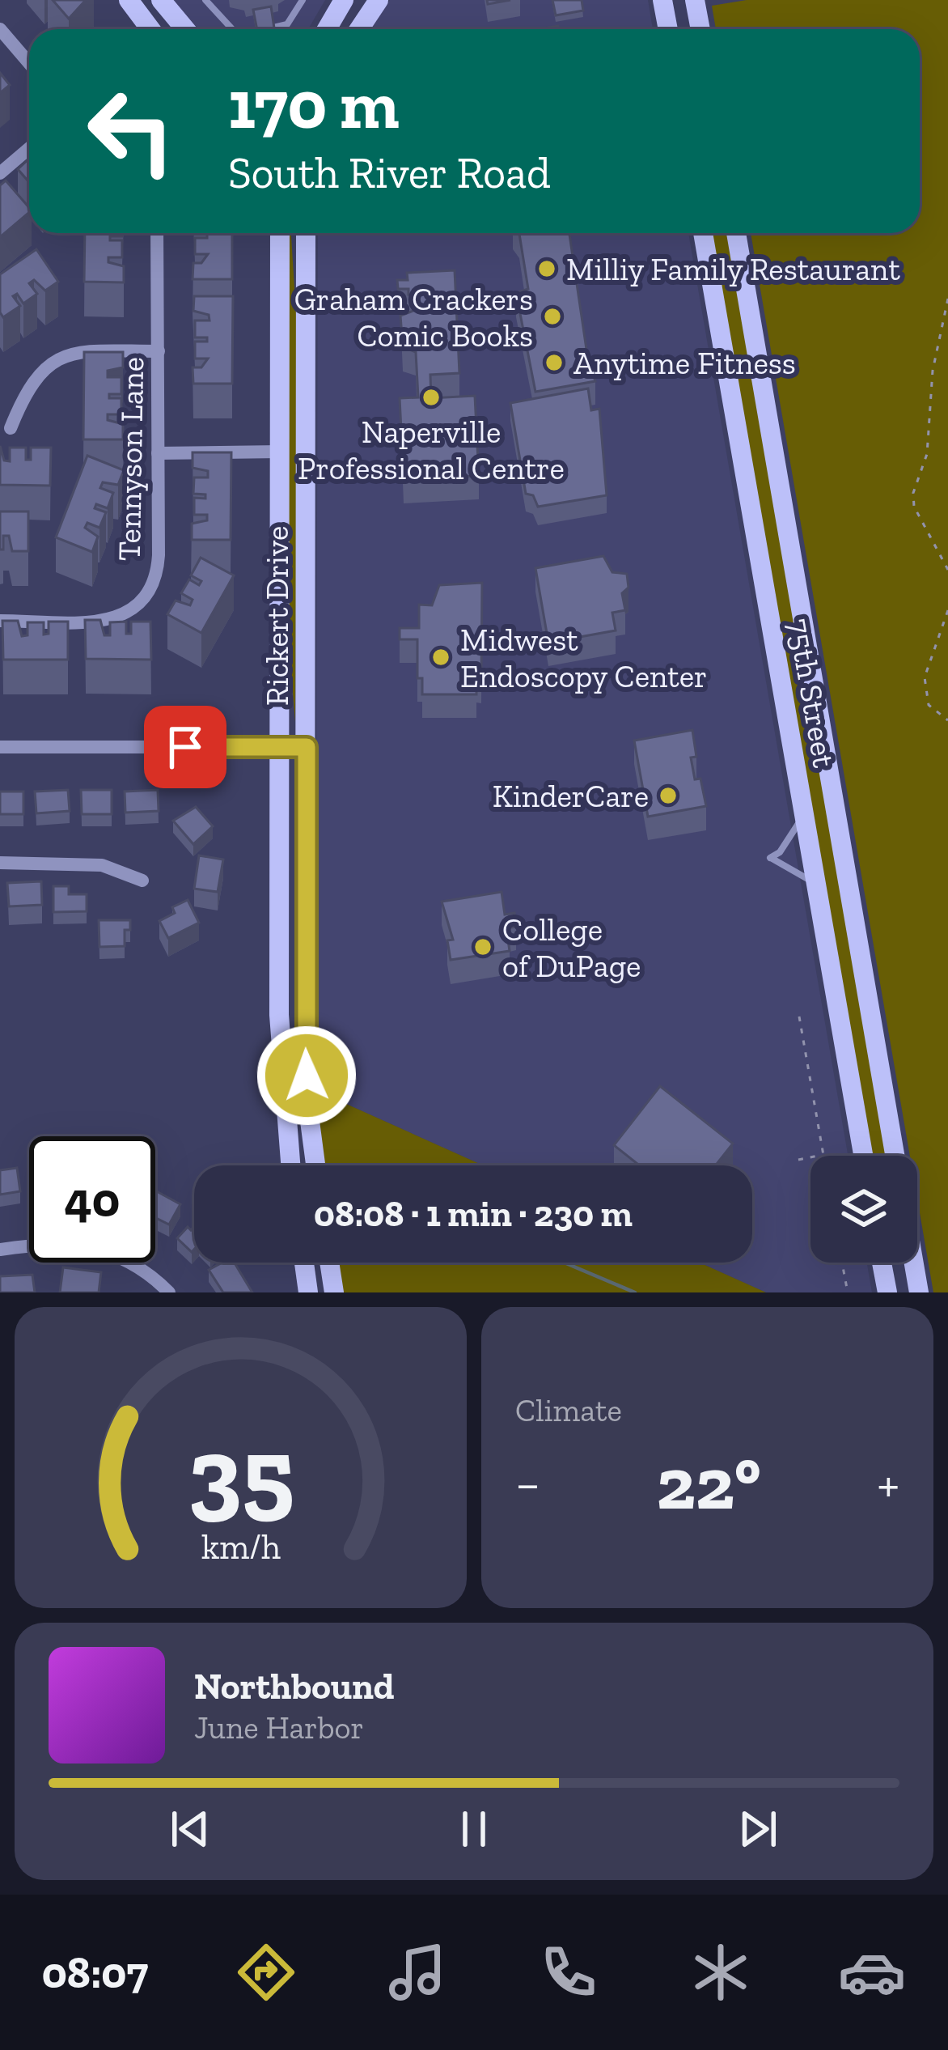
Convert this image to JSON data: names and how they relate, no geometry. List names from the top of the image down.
{
  "streets": {
    "street": ["Tennyson Lane", "Rickert Drive", "75th Street"]
  },
  "places": [
    "Milliy Family Restaurant",
    "Graham Crackers Comic Books",
    "Anytime Fitness",
    "Naperville Professional Centre",
    "Midwest Endoscopy Center",
    "KinderCare",
    "College of DuPage"
  ],
  "page": {
    "turn": ["170 m", "South River Road"],
    "limit": "40",
    "trip": "08:08 · 1 min · 230 m",
    "tile": "Climate",
    "heat": ["−", "22°", "+"],
    "song": ["Northbound", "June Harbor"],
    "tabs": "08:07",
    "gauge": ["35", "km/h"]
  }
}
